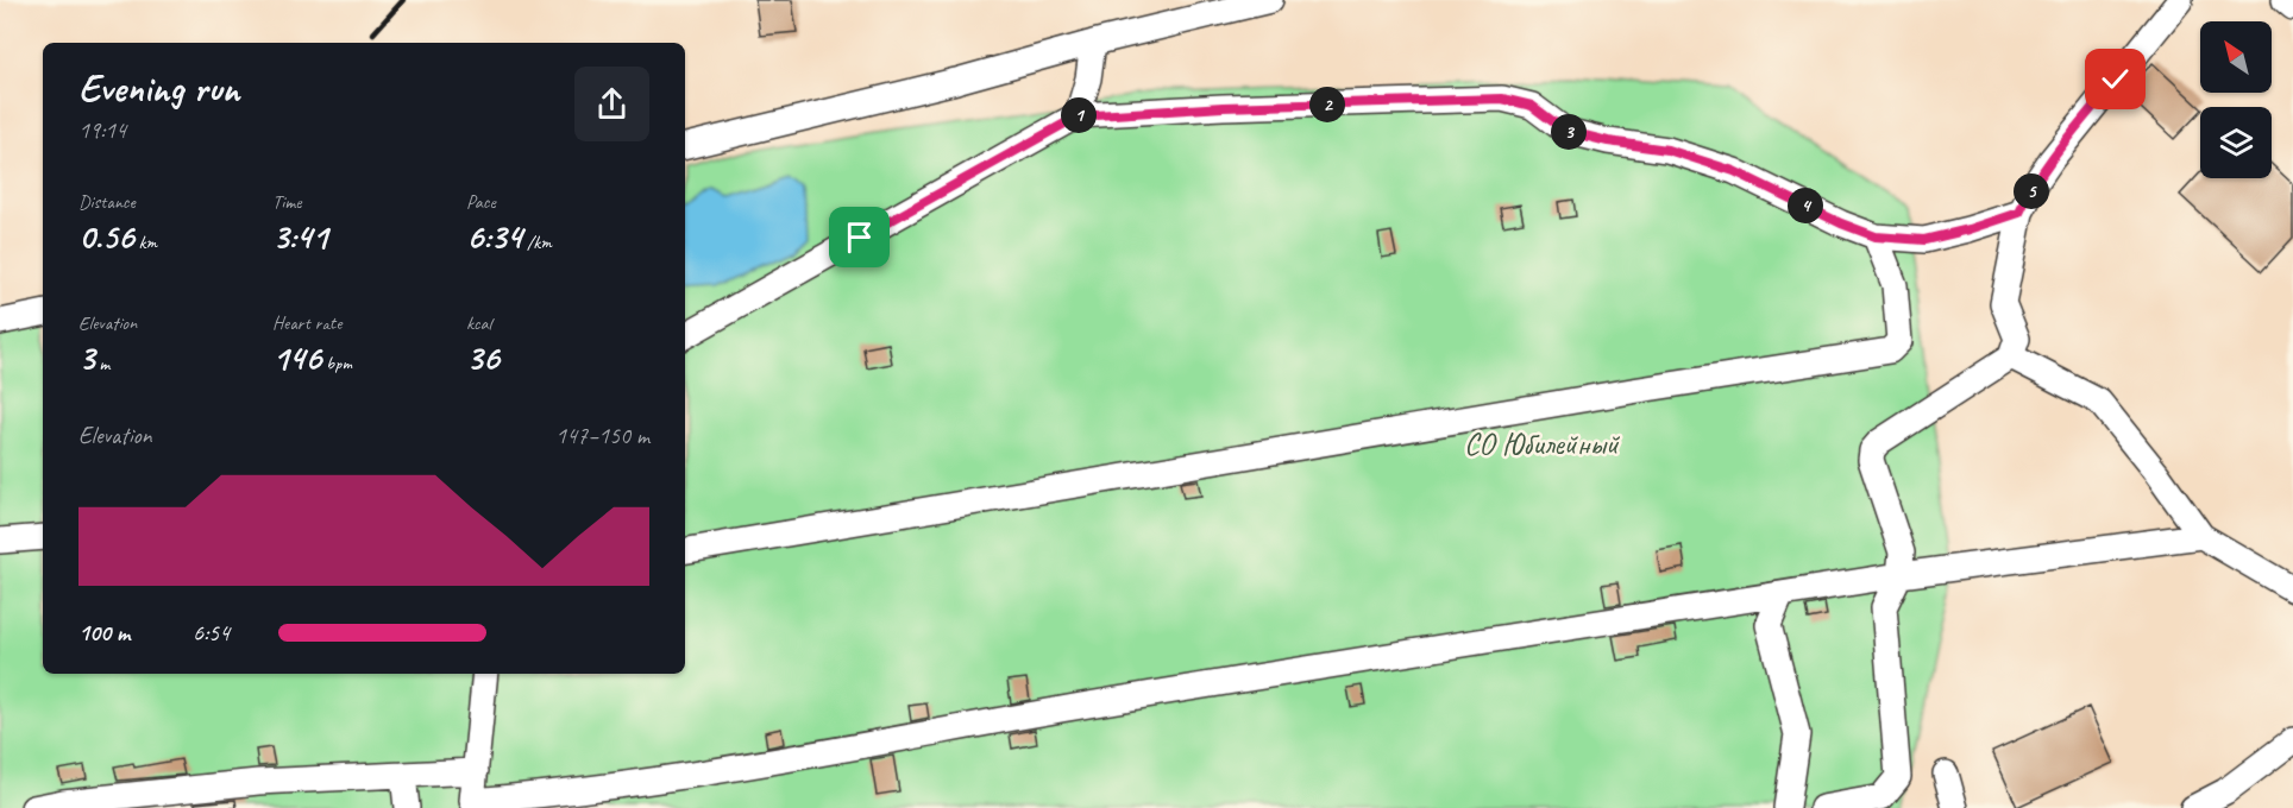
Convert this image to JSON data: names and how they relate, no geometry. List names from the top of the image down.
{
  "parks": ["СО Юбилейный"],
  "north": "top left",
  "page": {
    "heading": ["Evening run", "19:14"],
    "pins": [
      "2",
      "1",
      "3",
      "5",
      "4"
    ],
    "stats": [
      ["Distance", "0.56 km"],
      ["Time", "3:41"],
      ["Pace", "6:34 /km"],
      ["Elevation", "3 m"],
      ["Heart rate", "146 bpm"],
      ["kcal", "36"]
    ],
    "chart": ["Elevation", "147–150 m"],
    "list": [
      {
        "name": "100 m",
        "note": "6:54"
      }
    ]
  }
}
